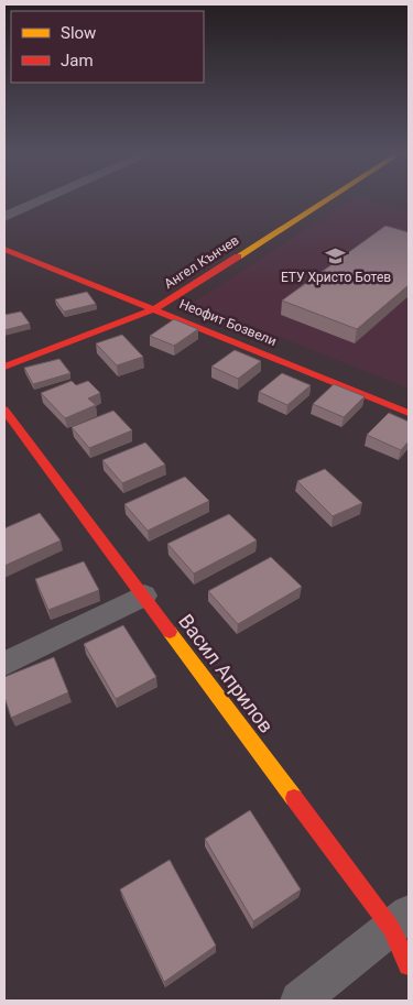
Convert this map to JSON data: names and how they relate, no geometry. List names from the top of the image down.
{
  "streets": {
    "street": ["Ангел Кънчев", "Неофит Бозвели", "Васил Априлов"]
  },
  "crossings": [
    ["Ангел Кънчев", "Неофит Бозвели"]
  ],
  "places": {
    "school or university": ["ЕТУ Христо Ботев"]
  },
  "legend": ["Slow", "Jam"]
}
